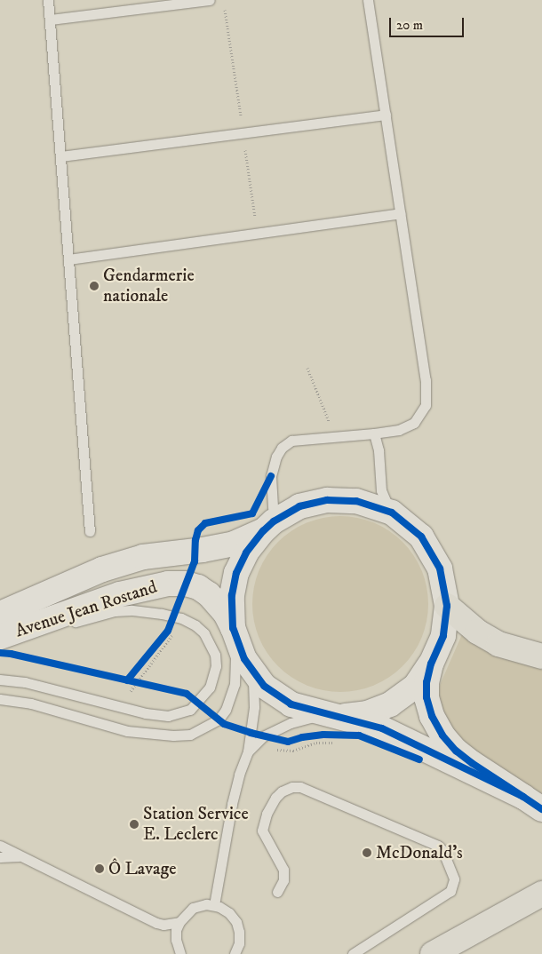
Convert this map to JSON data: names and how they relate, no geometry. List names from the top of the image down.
{
  "streets": {
    "street": ["Avenue Jean Rostand"]
  },
  "places": [
    "Gendarmerie nationale",
    "Station Service E. Leclerc",
    "McDonald's",
    "Ô Lavage"
  ],
  "scale_bar": "20 m"
}
